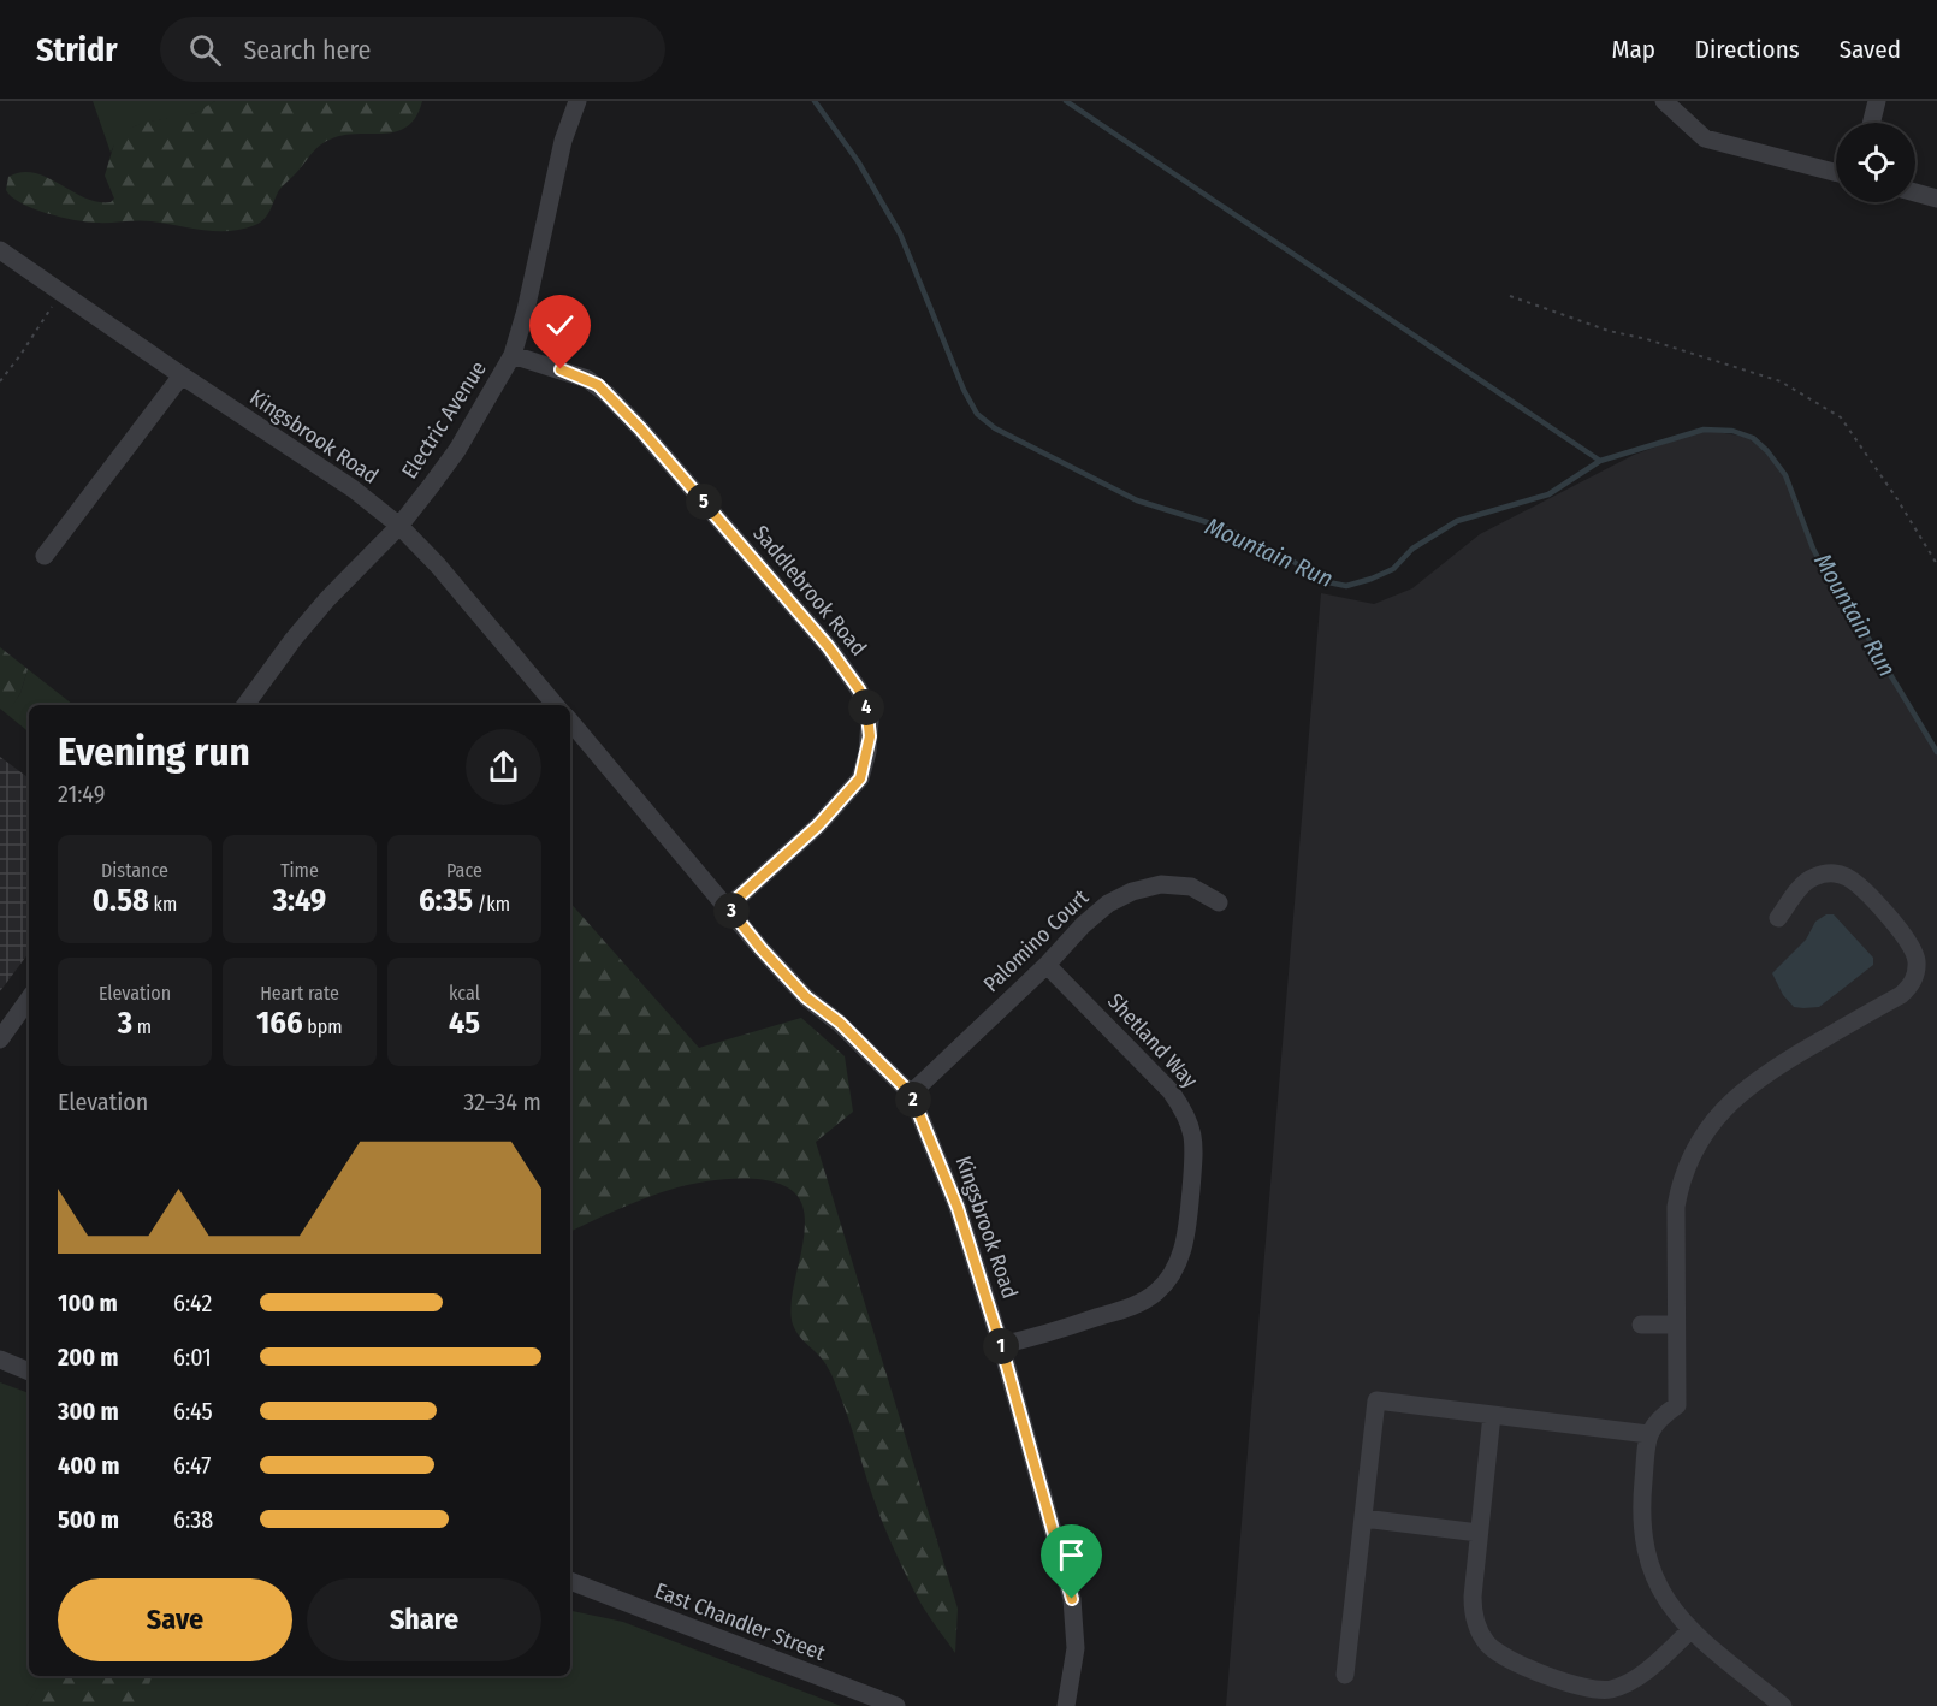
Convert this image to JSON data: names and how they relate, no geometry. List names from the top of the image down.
{
  "streets": {
    "street": [
      "Electric Avenue",
      "Kingsbrook Road",
      "Saddlebrook Road",
      "Palomino Court",
      "Shetland Way",
      "East Chandler Street"
    ]
  },
  "crossings": [
    ["Electric Avenue", "Kingsbrook Road"],
    ["Electric Avenue", "Saddlebrook Road"],
    ["Kingsbrook Road", "Saddlebrook Road"],
    ["Kingsbrook Road", "Palomino Court"],
    ["Kingsbrook Road", "Shetland Way"],
    ["Palomino Court", "Shetland Way"]
  ],
  "water": ["Mountain Run"],
  "page": {
    "header": "Stridr",
    "search": "Search here",
    "nav": ["Map", "Directions", "Saved"],
    "pins": [
      "5",
      "4",
      "3",
      "2",
      "1"
    ],
    "heading": ["Evening run", "21:49"],
    "stats": [
      ["Distance", "0.58 km"],
      ["Time", "3:49"],
      ["Pace", "6:35 /km"],
      ["Elevation", "3 m"],
      ["Heart rate", "166 bpm"],
      ["kcal", "45"]
    ],
    "chart": ["Elevation", "32–34 m"],
    "list": [
      {
        "name": "100 m",
        "note": "6:42"
      },
      {
        "name": "200 m",
        "note": "6:01"
      },
      {
        "name": "300 m",
        "note": "6:45"
      },
      {
        "name": "400 m",
        "note": "6:47"
      },
      {
        "name": "500 m",
        "note": "6:38"
      }
    ],
    "buttons": ["Save", "Share"]
  }
}
